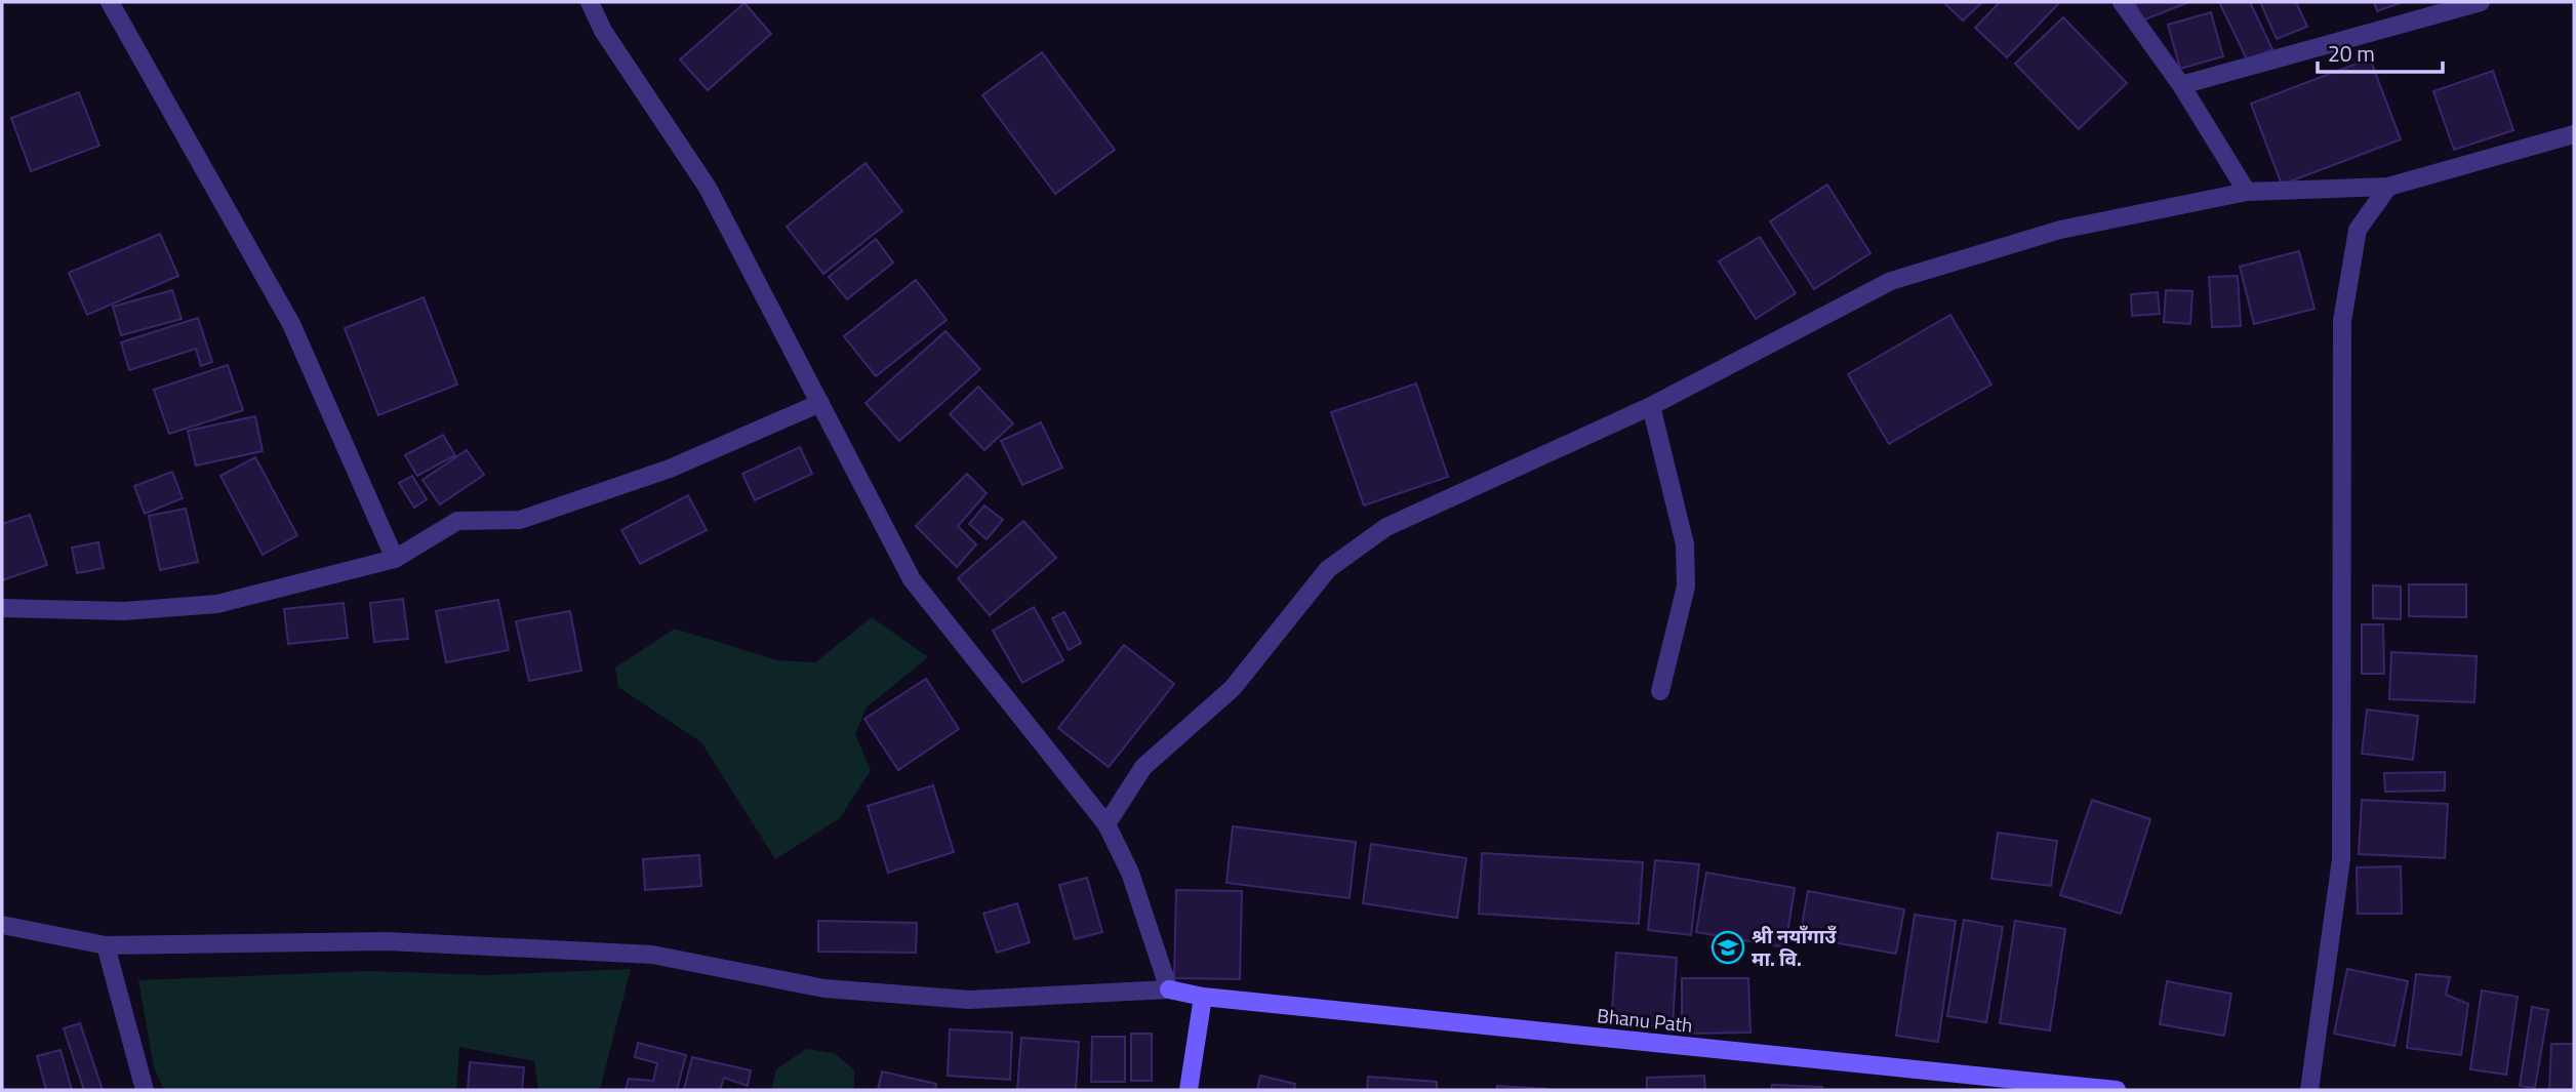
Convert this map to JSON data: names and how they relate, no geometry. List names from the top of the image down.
{
  "streets": {
    "street": ["Bhanu Path"]
  },
  "places": {
    "school or university": ["श्री नयाँगाउँ मा. वि."]
  },
  "scale_bar": "20 m"
}
